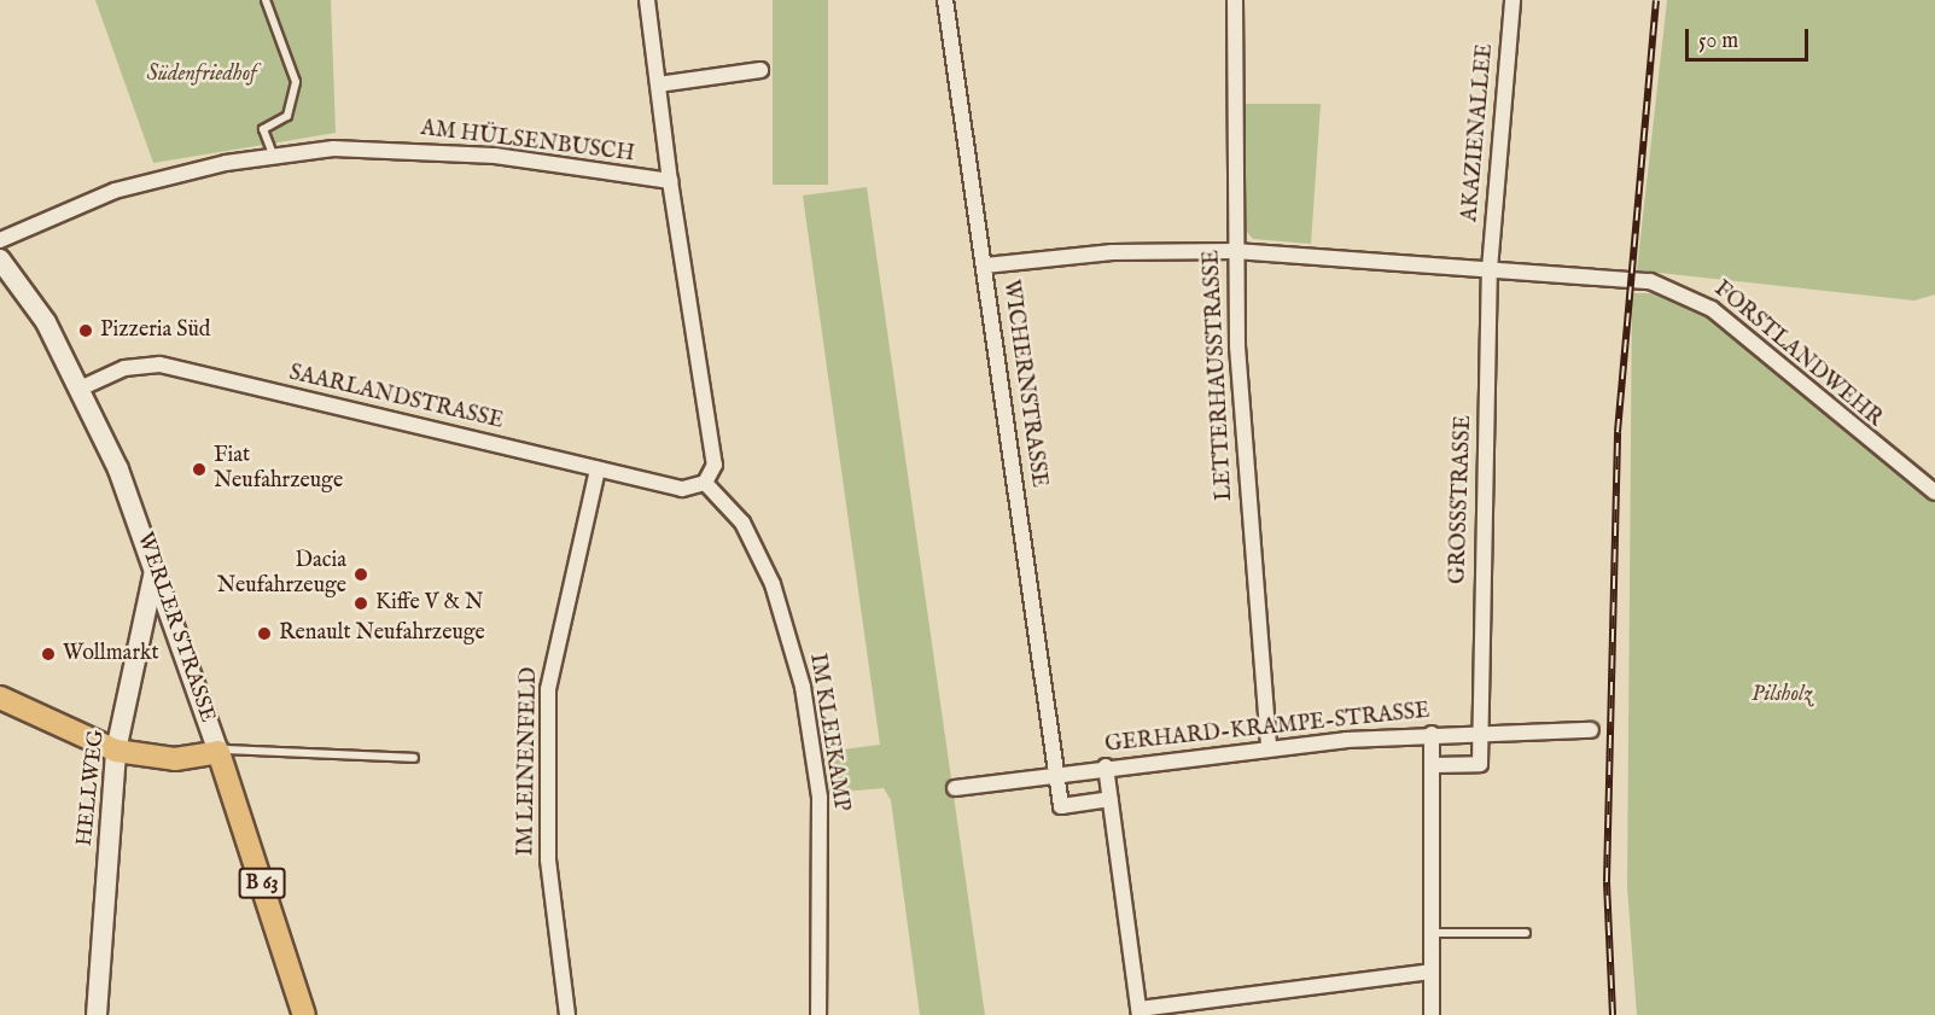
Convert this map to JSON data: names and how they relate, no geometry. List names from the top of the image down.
{
  "streets": {
    "main road": ["WERLER STRASSE", "HELLWEG", "B 63"],
    "street": [
      "AKAZIENALLEE",
      "AM HÜLSENBUSCH",
      "FORSTLANDWEHR",
      "LETTERHAUSSTRASSE",
      "WICHERNSTRASSE",
      "SAARLANDSTRASSE",
      "GROSSSTRASSE",
      "GERHARD-KRAMPE-STRASSE",
      "IM KLEEKAMP",
      "IM LEINENFELD"
    ]
  },
  "crossings": [
    ["AKAZIENALLEE", "FORSTLANDWEHR"],
    ["AKAZIENALLEE", "GROSSSTRASSE"],
    ["FORSTLANDWEHR", "LETTERHAUSSTRASSE"],
    ["FORSTLANDWEHR", "WICHERNSTRASSE"],
    ["FORSTLANDWEHR", "GROSSSTRASSE"],
    ["LETTERHAUSSTRASSE", "GERHARD-KRAMPE-STRASSE"],
    ["WICHERNSTRASSE", "GERHARD-KRAMPE-STRASSE"],
    ["SAARLANDSTRASSE", "WERLER STRASSE"],
    ["SAARLANDSTRASSE", "IM KLEEKAMP"],
    ["SAARLANDSTRASSE", "IM LEINENFELD"],
    ["GROSSSTRASSE", "GERHARD-KRAMPE-STRASSE"],
    ["WERLER STRASSE", "HELLWEG"]
  ],
  "parks": ["Südenfriedhof", "Pilsholz"],
  "places": [
    "Pizzeria Süd",
    "Fiat Neufahrzeuge",
    "Dacia Neufahrzeuge",
    "Kiffe V & N",
    "Renault Neufahrzeuge",
    "Wollmarkt"
  ],
  "scale_bar": "50 m"
}
